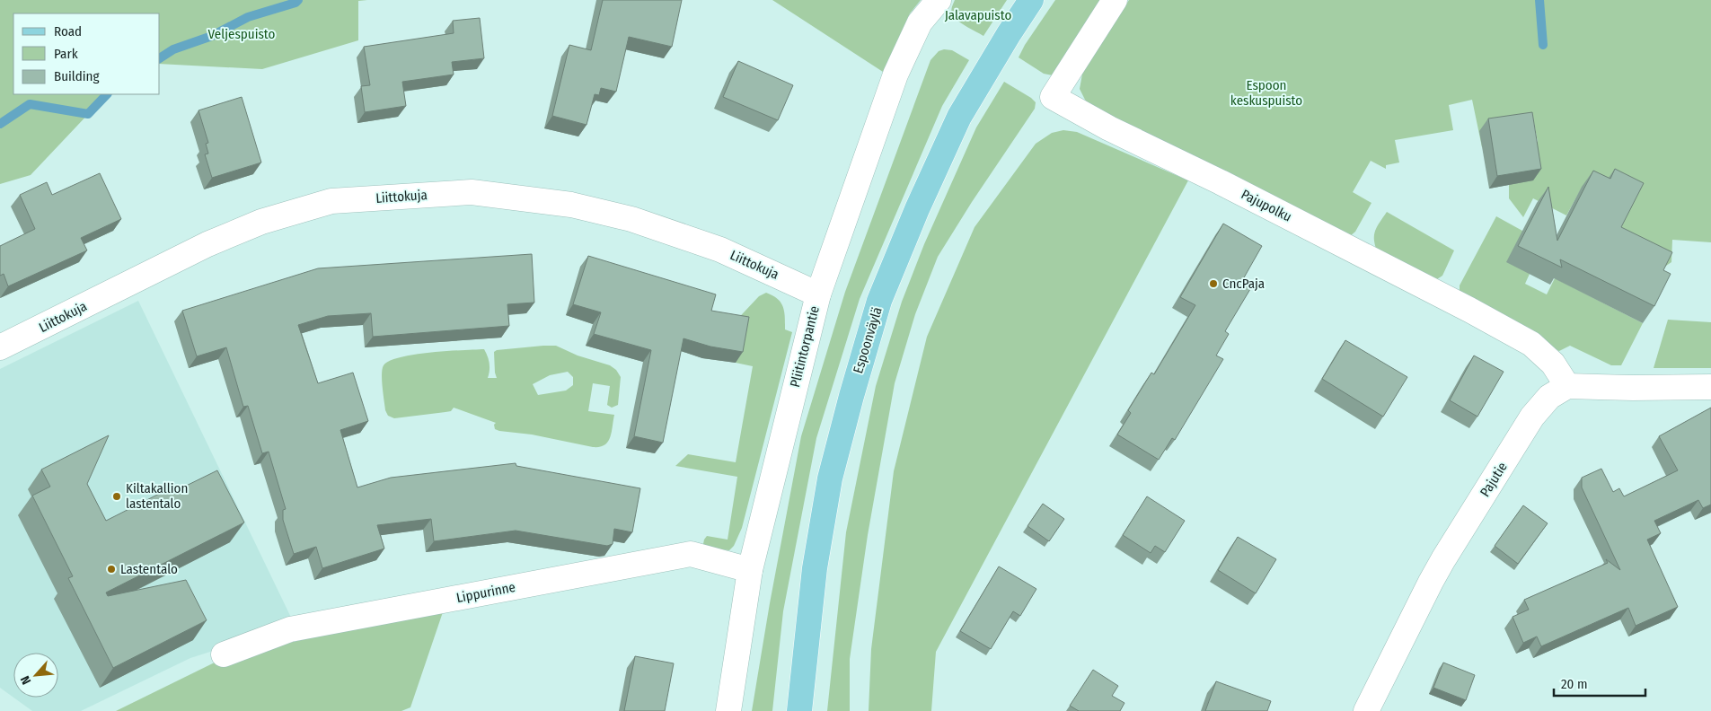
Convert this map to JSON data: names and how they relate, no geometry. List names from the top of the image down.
{
  "streets": {
    "main road": ["Espoonväylä"],
    "street": [
      "Liittokuja",
      "Pajupolku",
      "Pliitintorpantie",
      "Pajutie",
      "Lippurinne"
    ]
  },
  "crossings": [
    ["Liittokuja", "Pliitintorpantie"],
    ["Pajupolku", "Pajutie"],
    ["Pliitintorpantie", "Lippurinne"]
  ],
  "parks": ["Jalavapuisto", "Veljespuisto", "Espoon keskuspuisto"],
  "places": ["CncPaja", "Kiltakallion lastentalo", "Lastentalo"],
  "legend": ["Road", "Park", "Building"],
  "scale_bar": "20 m",
  "north": "bottom left"
}
